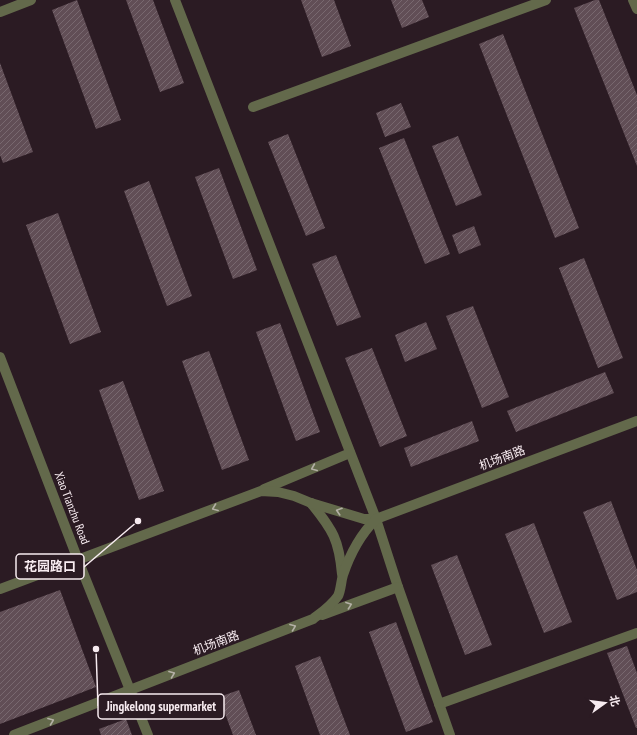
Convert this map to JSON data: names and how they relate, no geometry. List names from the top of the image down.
{
  "streets": {
    "street": ["机场南路", "Xiao Tianzhu Road"]
  },
  "crossings": [
    ["机场南路", "Xiao Tianzhu Road"]
  ],
  "one_way": ["机场南路"],
  "places": ["花园路口", "Jingkelong supermarket"],
  "north": "right"
}
